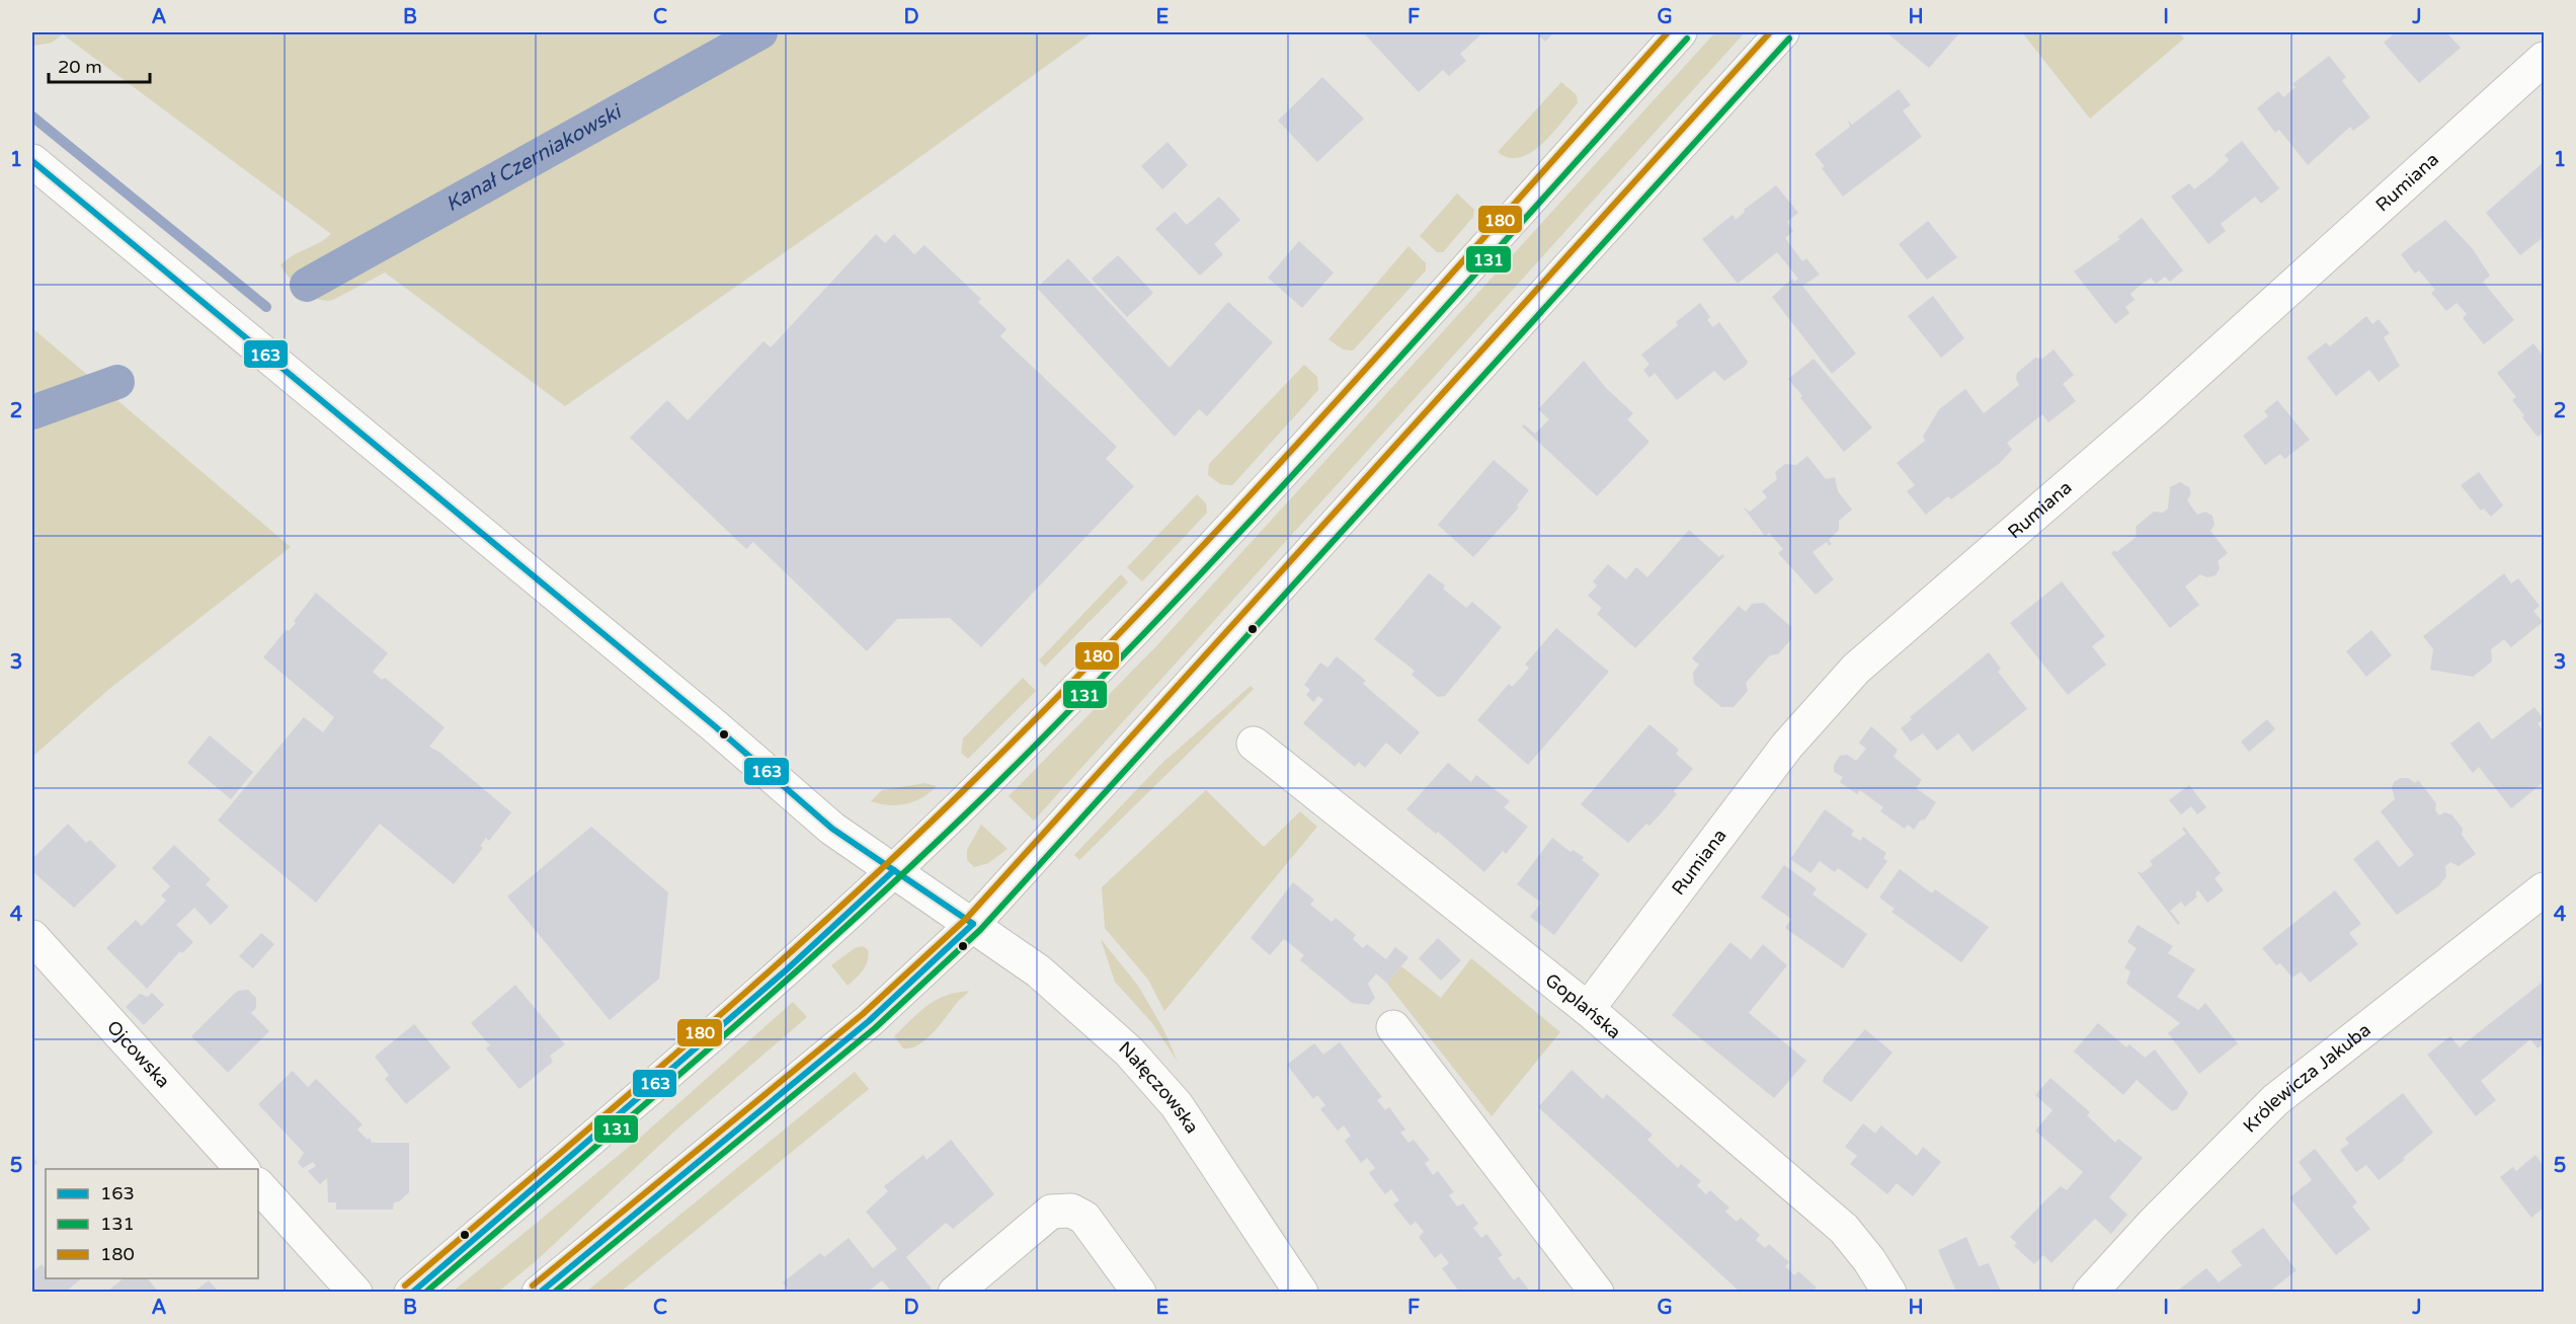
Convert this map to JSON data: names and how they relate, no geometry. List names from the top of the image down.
{
  "streets": {
    "street": [
      "Rumiana",
      "Goplańska",
      "Ojcowska",
      "Królewicza Jakuba",
      "Nałęczowska"
    ]
  },
  "crossings": [
    ["Rumiana", "Goplańska"]
  ],
  "water": ["Kanał Czerniakowski"],
  "lines": ["transit line 180", "transit line 131", "transit line 163"],
  "legend": ["163", "131", "180"],
  "scale_bar": "20 m",
  "grid": {
    "columns": [
      "A",
      "B",
      "C",
      "D",
      "E",
      "F",
      "G",
      "H",
      "I",
      "J"
    ],
    "rows": [
      "1",
      "2",
      "3",
      "4",
      "5"
    ]
  }
}
